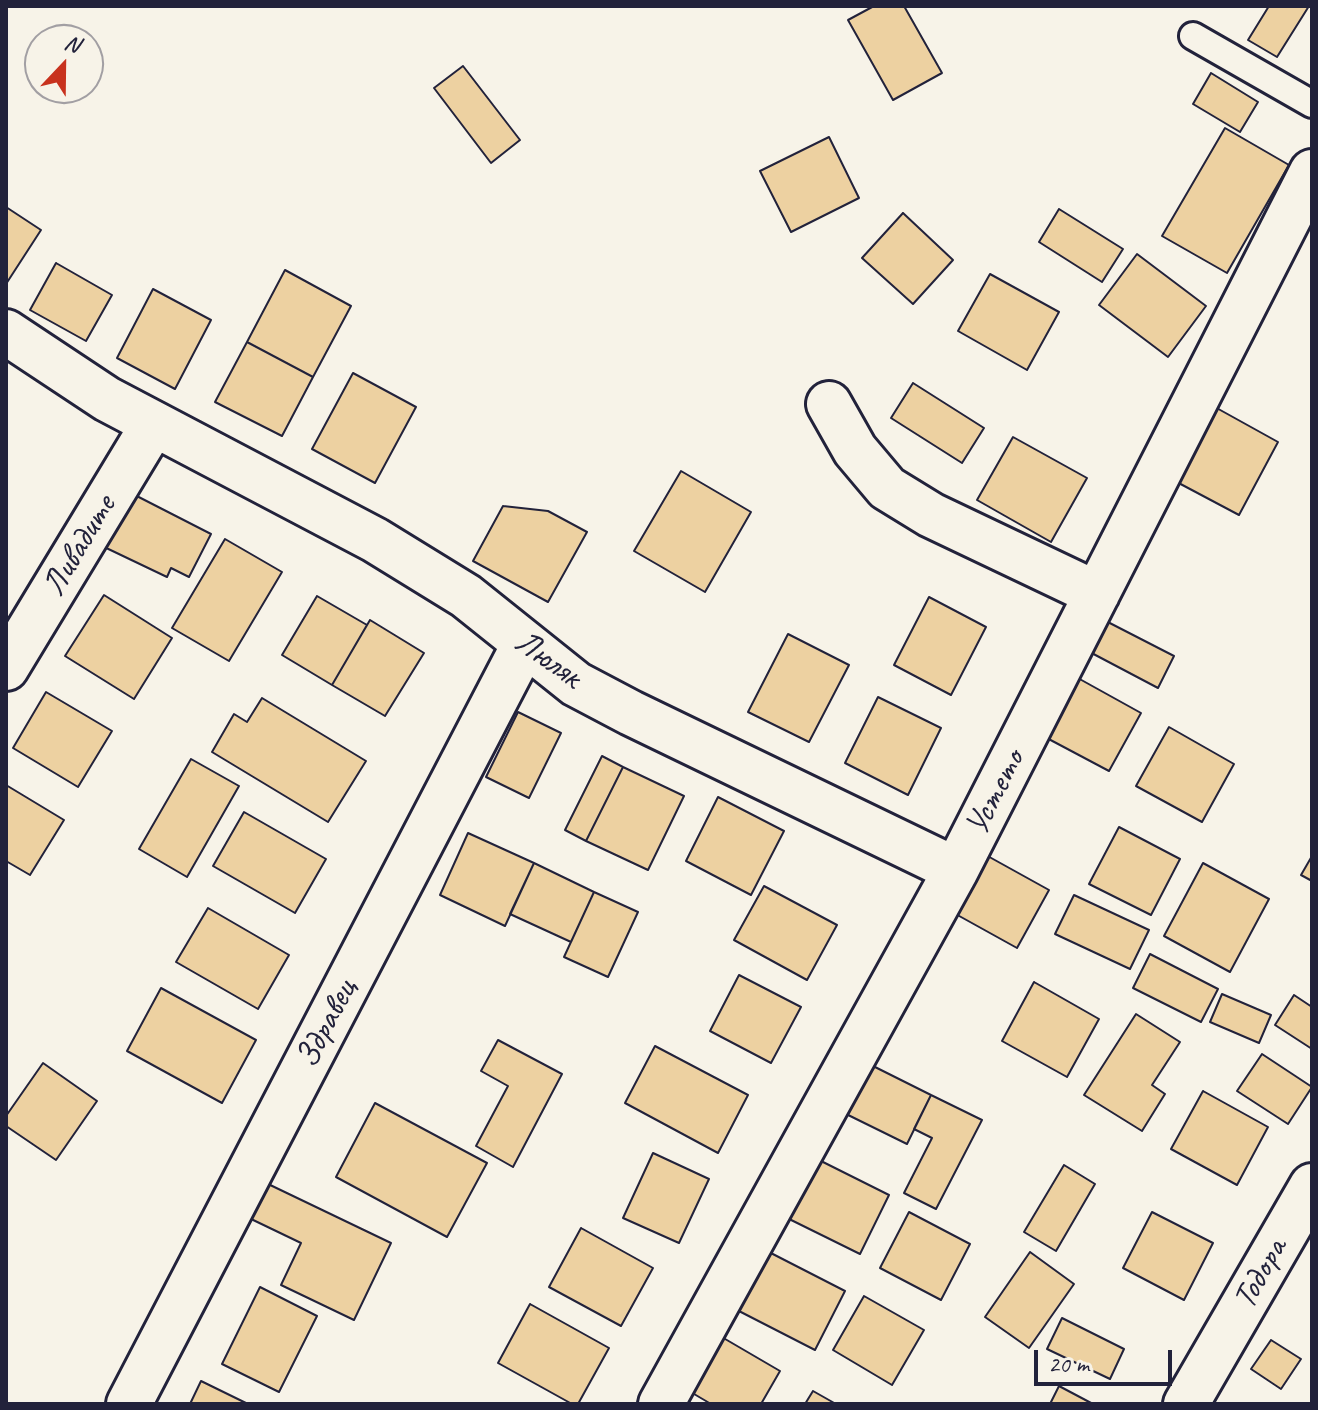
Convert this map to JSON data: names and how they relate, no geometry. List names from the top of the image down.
{
  "streets": {
    "street": [
      "Ливадите",
      "Люляк",
      "Устето",
      "Здравец",
      "Тодора"
    ]
  },
  "crossings": [
    ["Ливадите", "Люляк"],
    ["Люляк", "Устето"],
    ["Люляк", "Здравец"]
  ],
  "scale_bar": "20 m",
  "north": "top"
}
